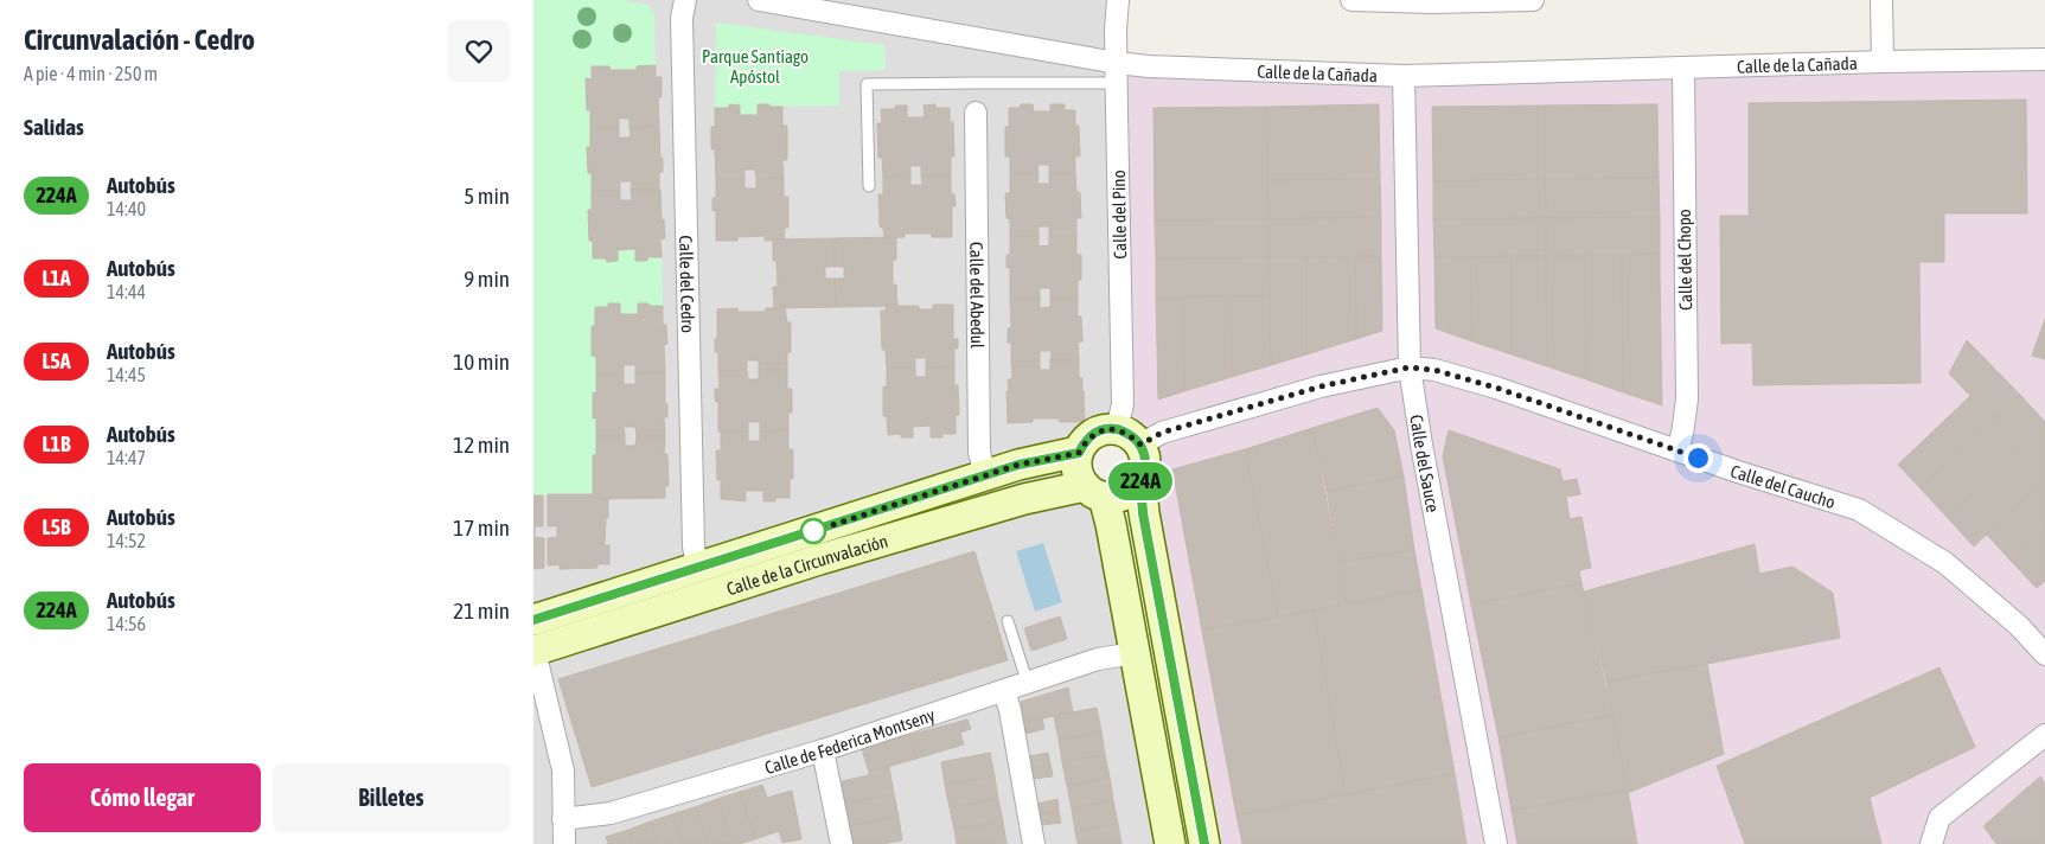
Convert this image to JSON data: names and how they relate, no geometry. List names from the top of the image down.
{
  "streets": {
    "street": [
      "Calle de la Cañada",
      "Calle del Pino",
      "Calle del Chopo",
      "Calle del Cedro",
      "Calle del Abedul",
      "Calle del Sauce",
      "Calle del Caucho",
      "Calle de la Circunvalación",
      "Calle de Federica Montseny"
    ]
  },
  "crossings": [
    ["Calle de la Cañada", "Calle del Pino"],
    ["Calle de la Cañada", "Calle del Chopo"],
    ["Calle de la Cañada", "Calle del Sauce"],
    ["Calle del Pino", "Calle del Caucho"],
    ["Calle del Pino", "Calle de la Circunvalación"],
    ["Calle del Chopo", "Calle del Caucho"],
    ["Calle del Cedro", "Calle de la Circunvalación"],
    ["Calle del Abedul", "Calle de la Circunvalación"],
    ["Calle del Sauce", "Calle del Caucho"],
    ["Calle del Caucho", "Calle de la Circunvalación"]
  ],
  "parks": ["Parque Santiago Apóstol"],
  "lines": ["bus line 224A"],
  "page": {
    "heading": [
      ["Circunvalación - Cedro", "A pie · 4 min · 250 m"],
      "Salidas"
    ],
    "on_map": "224A",
    "list": [
      {
        "mark": "224A",
        "name": "Autobús",
        "note": "14:40",
        "value": "5 min"
      },
      {
        "mark": "L1A",
        "name": "Autobús",
        "note": "14:44",
        "value": "9 min"
      },
      {
        "mark": "L5A",
        "name": "Autobús",
        "note": "14:45",
        "value": "10 min"
      },
      {
        "mark": "L1B",
        "name": "Autobús",
        "note": "14:47",
        "value": "12 min"
      },
      {
        "mark": "L5B",
        "name": "Autobús",
        "note": "14:52",
        "value": "17 min"
      },
      {
        "mark": "224A",
        "name": "Autobús",
        "note": "14:56",
        "value": "21 min"
      }
    ],
    "buttons": ["Cómo llegar", "Billetes"]
  }
}
